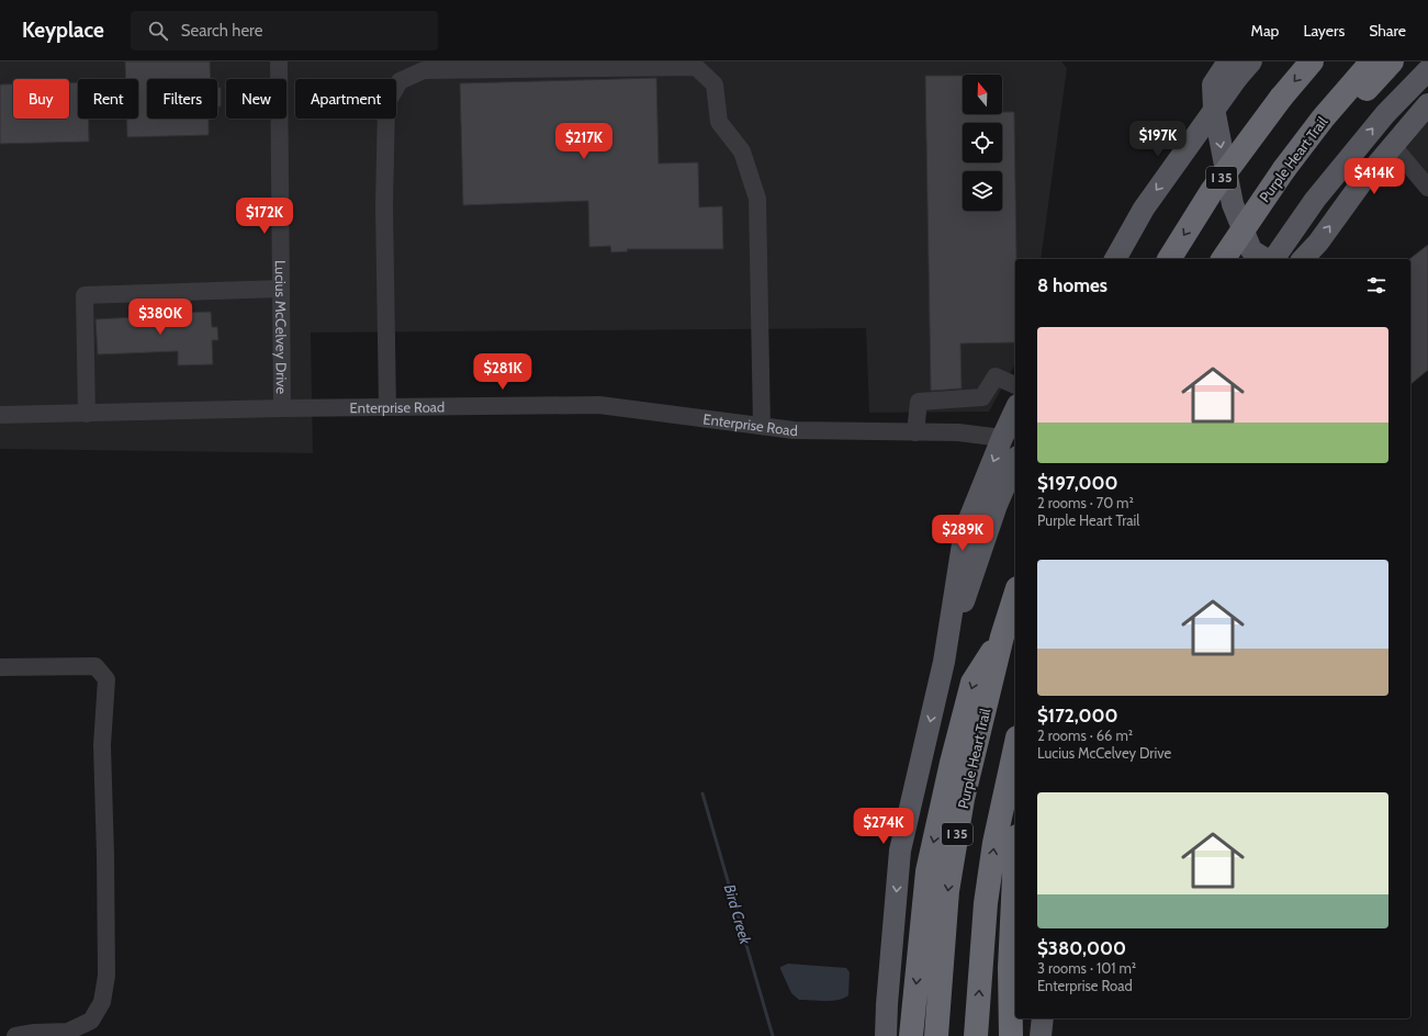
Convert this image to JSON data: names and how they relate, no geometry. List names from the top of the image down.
{
  "streets": {
    "highway": ["Purple Heart Trail", "I 35"],
    "street": ["Lucius McCelvey Drive", "Enterprise Road"]
  },
  "crossings": [
    ["Lucius McCelvey Drive", "Enterprise Road"]
  ],
  "water": ["Bird Creek"],
  "north": "top",
  "page": {
    "header": "Keyplace",
    "search": "Search here",
    "nav": ["Map", "Layers", "Share"],
    "chip": [
      "Buy",
      "Rent",
      "Filters",
      "New",
      "Apartment"
    ],
    "price": [
      "$197K",
      "$217K",
      "$414K",
      "$172K",
      "$380K",
      "$281K",
      "$289K",
      "$274K"
    ],
    "heading": "8 homes",
    "list": [
      {
        "name": "$197,000",
        "note": "2 rooms · 70 m² · Purple Heart Trail"
      },
      {
        "name": "$172,000",
        "note": "2 rooms · 66 m² · Lucius McCelvey Drive"
      },
      {
        "name": "$380,000",
        "note": "3 rooms · 101 m² · Enterprise Road"
      }
    ]
  }
}
